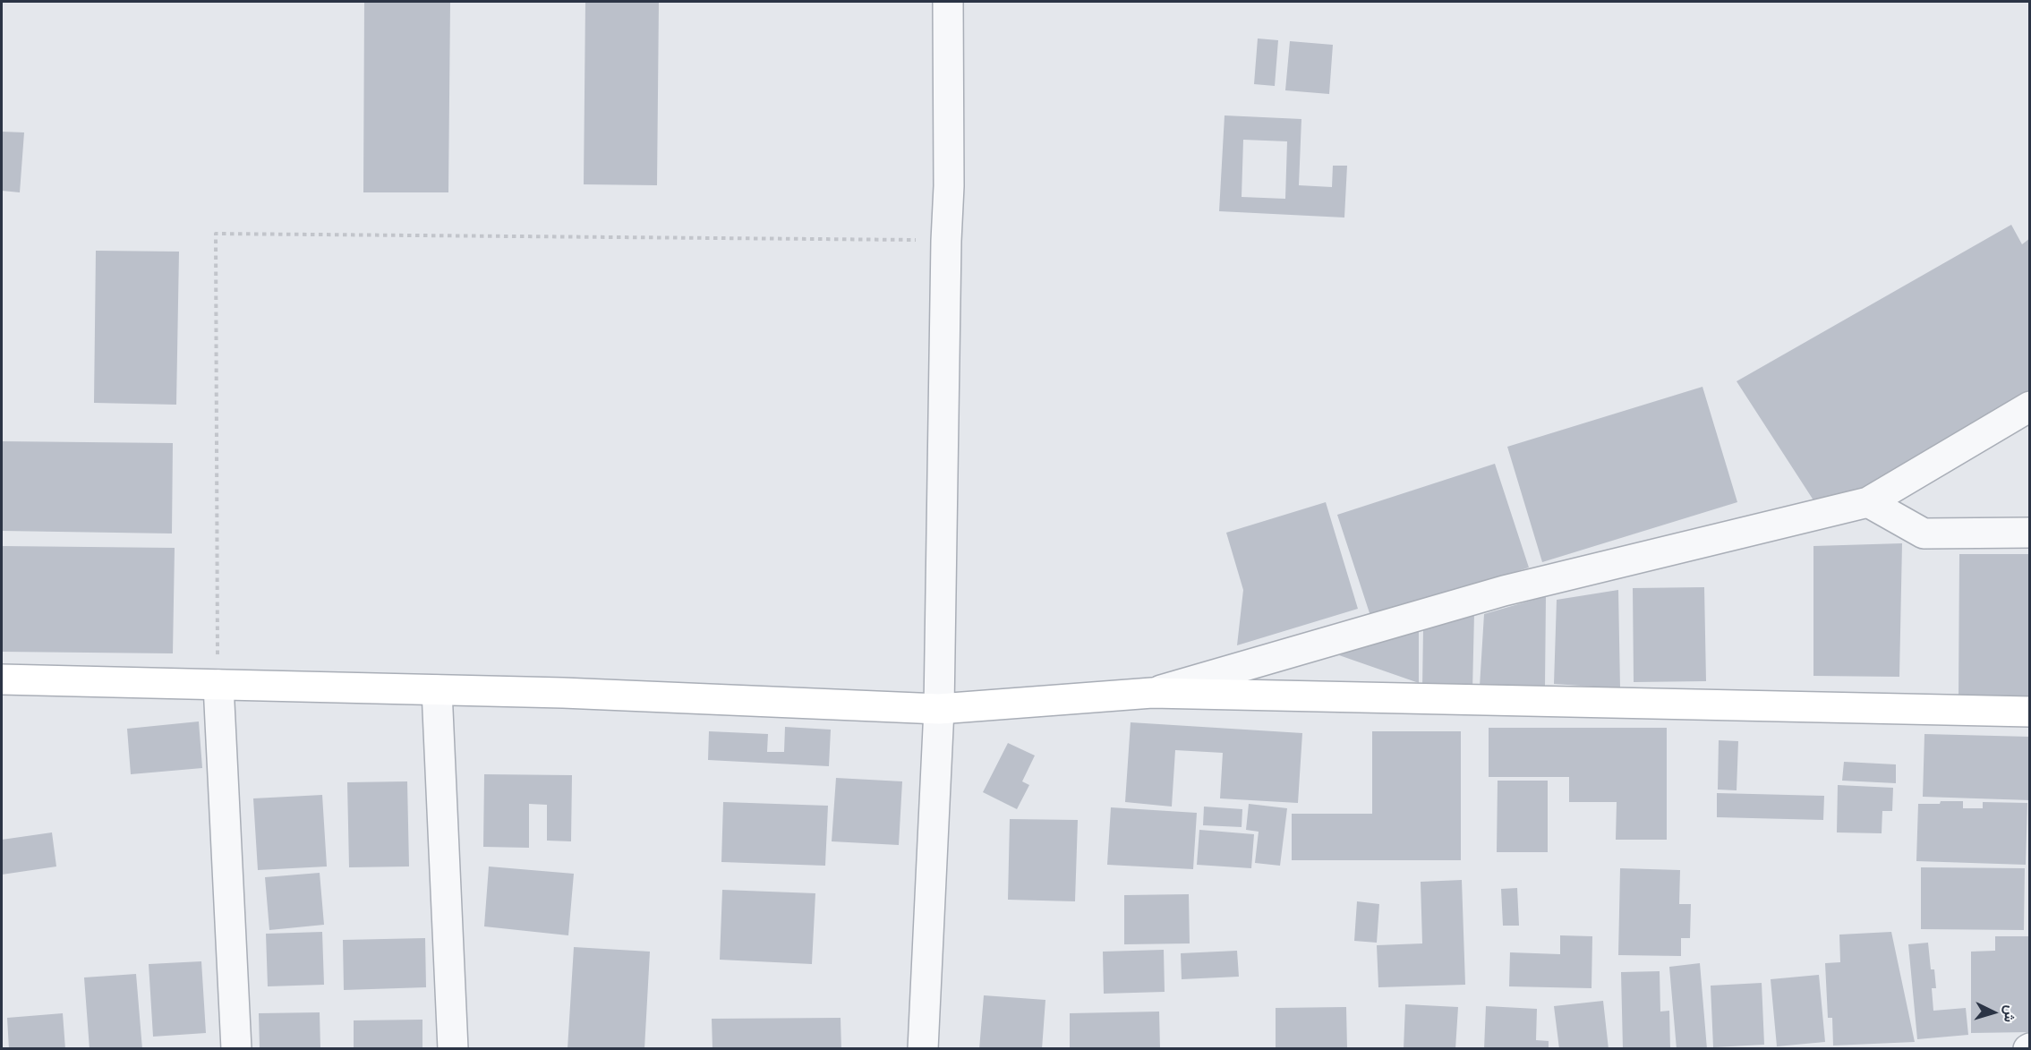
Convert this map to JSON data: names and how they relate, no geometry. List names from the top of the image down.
{
  "north": "right"
}
